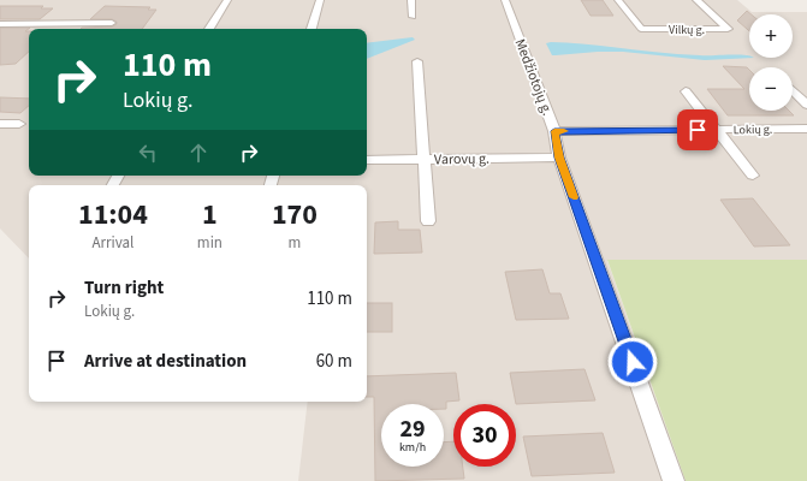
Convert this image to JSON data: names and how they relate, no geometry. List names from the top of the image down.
{
  "streets": {
    "street": [
      "Vilkų g.",
      "Medžiotojų g.",
      "Lokių g.",
      "Varovų g."
    ]
  },
  "crossings": [
    ["Medžiotojų g.", "Lokių g."],
    ["Medžiotojų g.", "Varovų g."]
  ],
  "page": {
    "map_buttons": ["+", "−"],
    "turn": ["110 m", "Lokių g."],
    "eta": [
      "11:04",
      "Arrival",
      "1",
      "min",
      "170",
      "m"
    ],
    "list": [
      {
        "name": "Turn right",
        "note": "Lokių g.",
        "value": "110 m"
      },
      {
        "name": "Arrive at destination",
        "value": "60 m"
      }
    ],
    "speed": "29 km/h",
    "limit": "30"
  }
}
